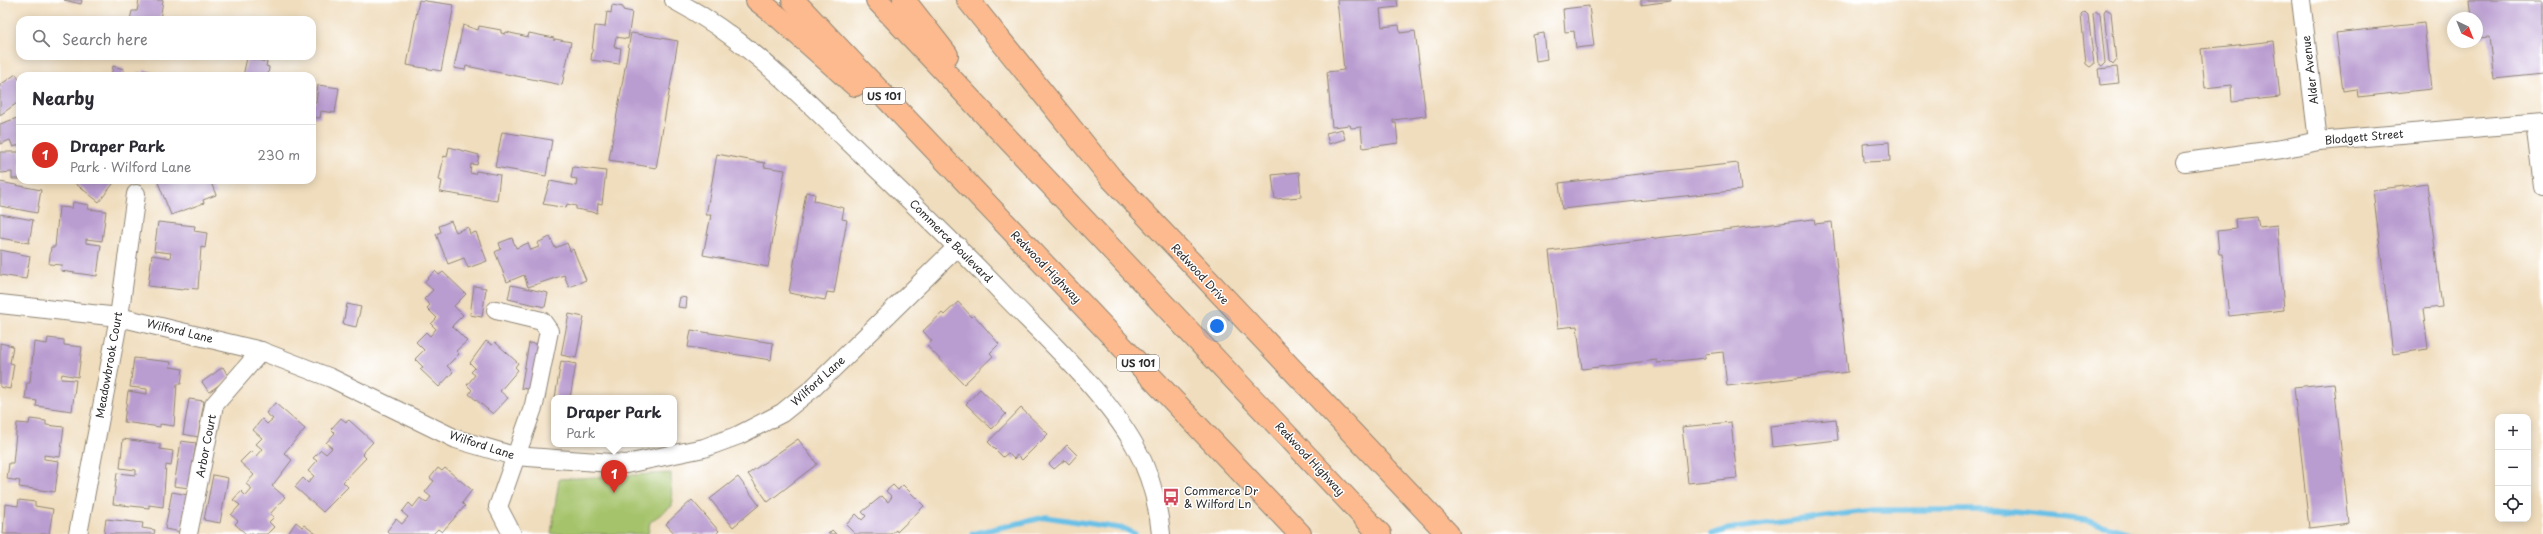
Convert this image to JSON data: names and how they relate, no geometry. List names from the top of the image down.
{
  "streets": {
    "main road": ["US 101", "Redwood Highway", "Redwood Drive"],
    "street": [
      "Alder Avenue",
      "Blodgett Street",
      "Commerce Boulevard",
      "Wilford Lane",
      "Meadowbrook Court",
      "Arbor Court"
    ]
  },
  "crossings": [
    ["Alder Avenue", "Blodgett Street"],
    ["Commerce Boulevard", "Wilford Lane"],
    ["Wilford Lane", "Meadowbrook Court"],
    ["Wilford Lane", "Arbor Court"]
  ],
  "places": {
    "bus stop": ["Commerce Dr & Wilford Ln"]
  },
  "north": "bottom right",
  "page": {
    "search": "Search here",
    "heading": "Nearby",
    "list": [
      {
        "mark": "1",
        "name": "Draper Park",
        "note": "Park · Wilford Lane",
        "value": "230 m"
      }
    ],
    "popup": ["Draper Park", "Park"],
    "map_buttons": ["+", "−"],
    "pins": "1"
  }
}
